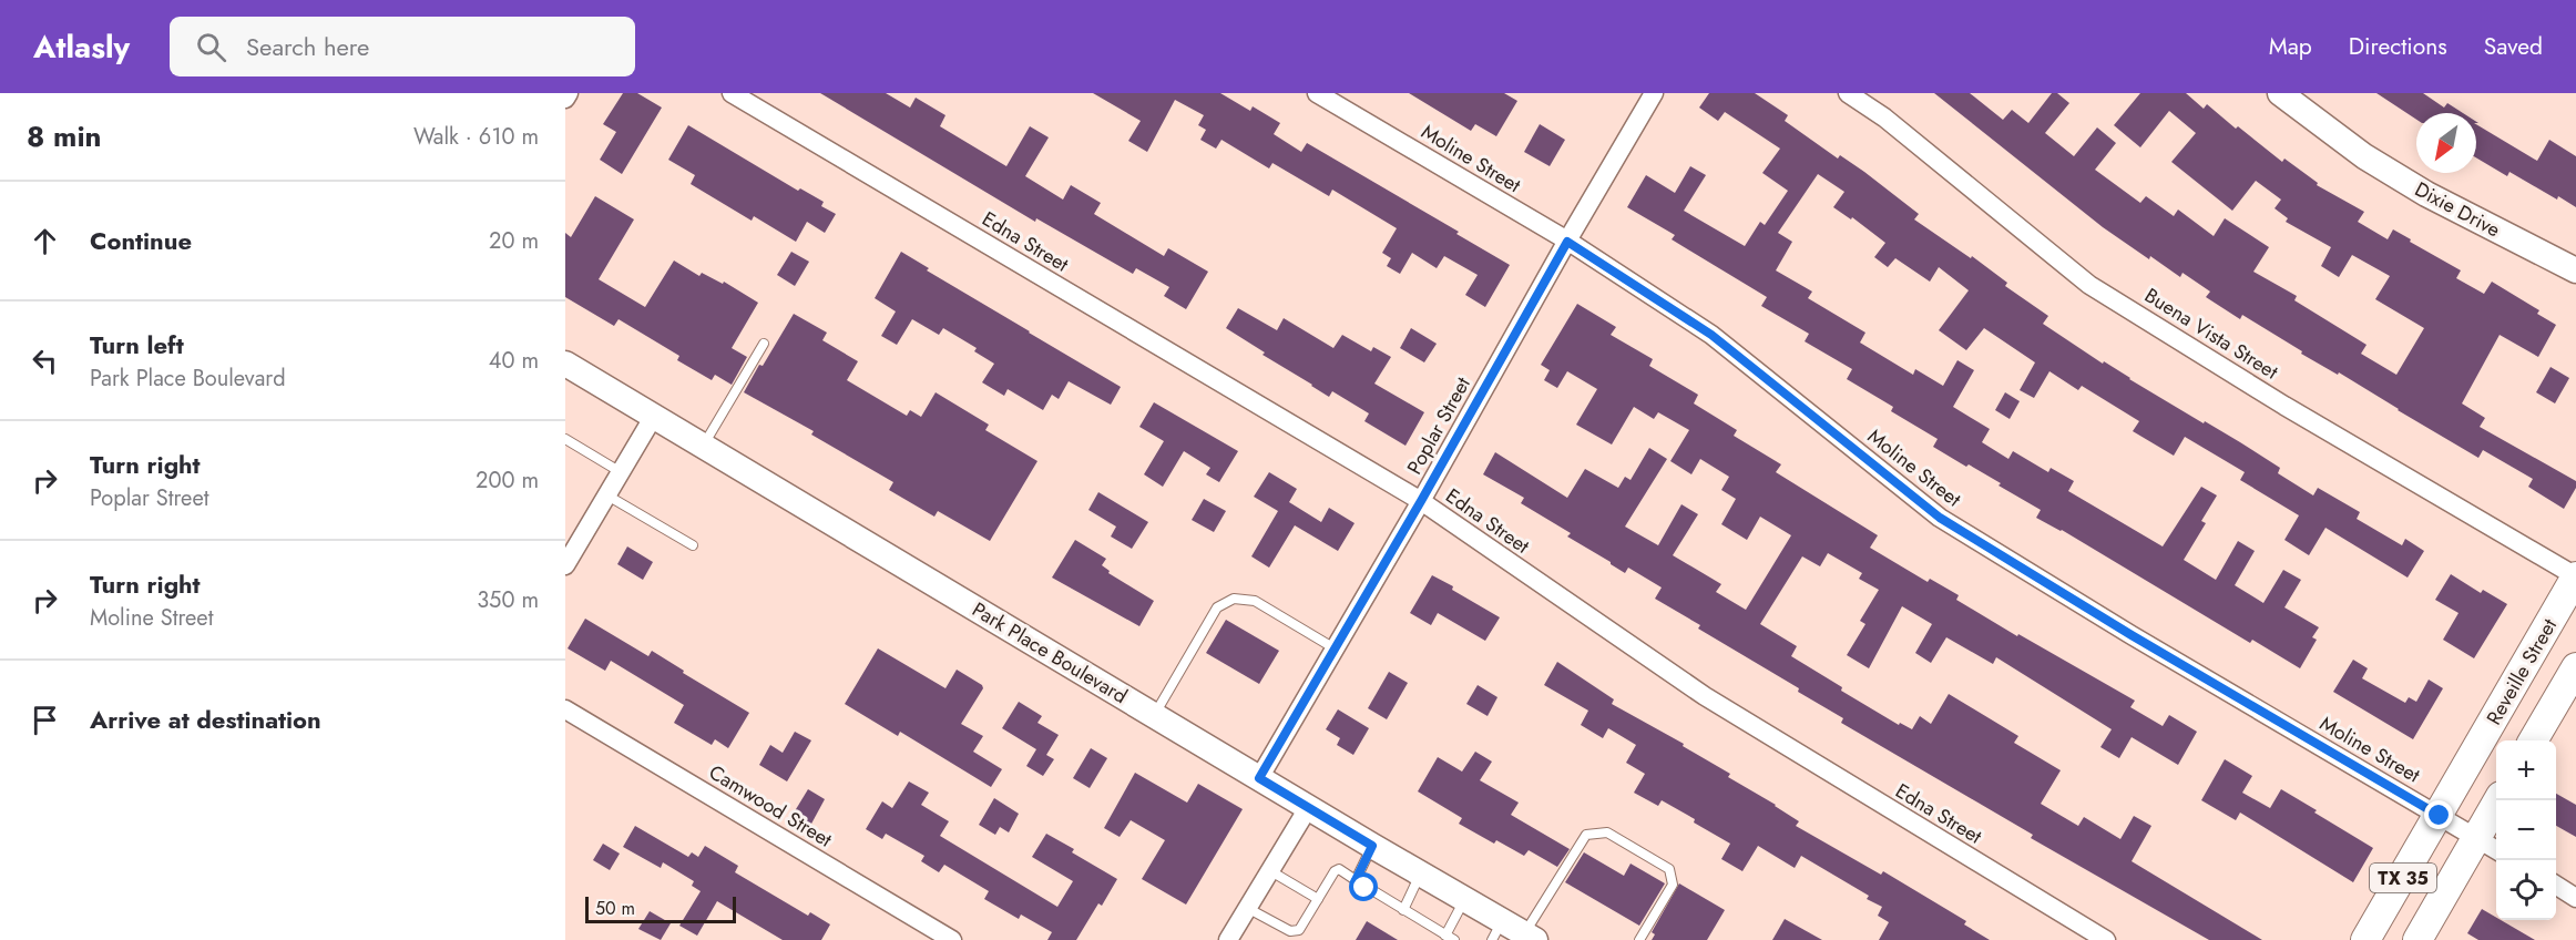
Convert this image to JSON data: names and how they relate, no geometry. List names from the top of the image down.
{
  "streets": {
    "main road": [
      "Dixie Drive",
      "Park Place Boulevard",
      "Reveille Street",
      "TX 35"
    ],
    "street": [
      "Moline Street",
      "Edna Street",
      "Buena Vista Street",
      "Poplar Street",
      "Camwood Street"
    ]
  },
  "crossings": [
    ["Moline Street", "Poplar Street"],
    ["Moline Street", "Reveille Street"],
    ["Moline Street", "TX 35"],
    ["Edna Street", "Poplar Street"],
    ["Buena Vista Street", "Reveille Street"],
    ["Poplar Street", "Park Place Boulevard"]
  ],
  "scale_bar": "50 m",
  "north": "bottom left",
  "page": {
    "header": "Atlasly",
    "search": "Search here",
    "nav": ["Map", "Directions", "Saved"],
    "heading": ["8 min", "Walk · 610 m"],
    "list": [
      ["Continue", "20 m"],
      ["Turn left", "Park Place Boulevard", "40 m"],
      ["Turn right", "Poplar Street", "200 m"],
      ["Turn right", "Moline Street", "350 m"],
      "Arrive at destination"
    ],
    "map_buttons": ["+", "−"],
    "scale": "50 m"
  }
}
